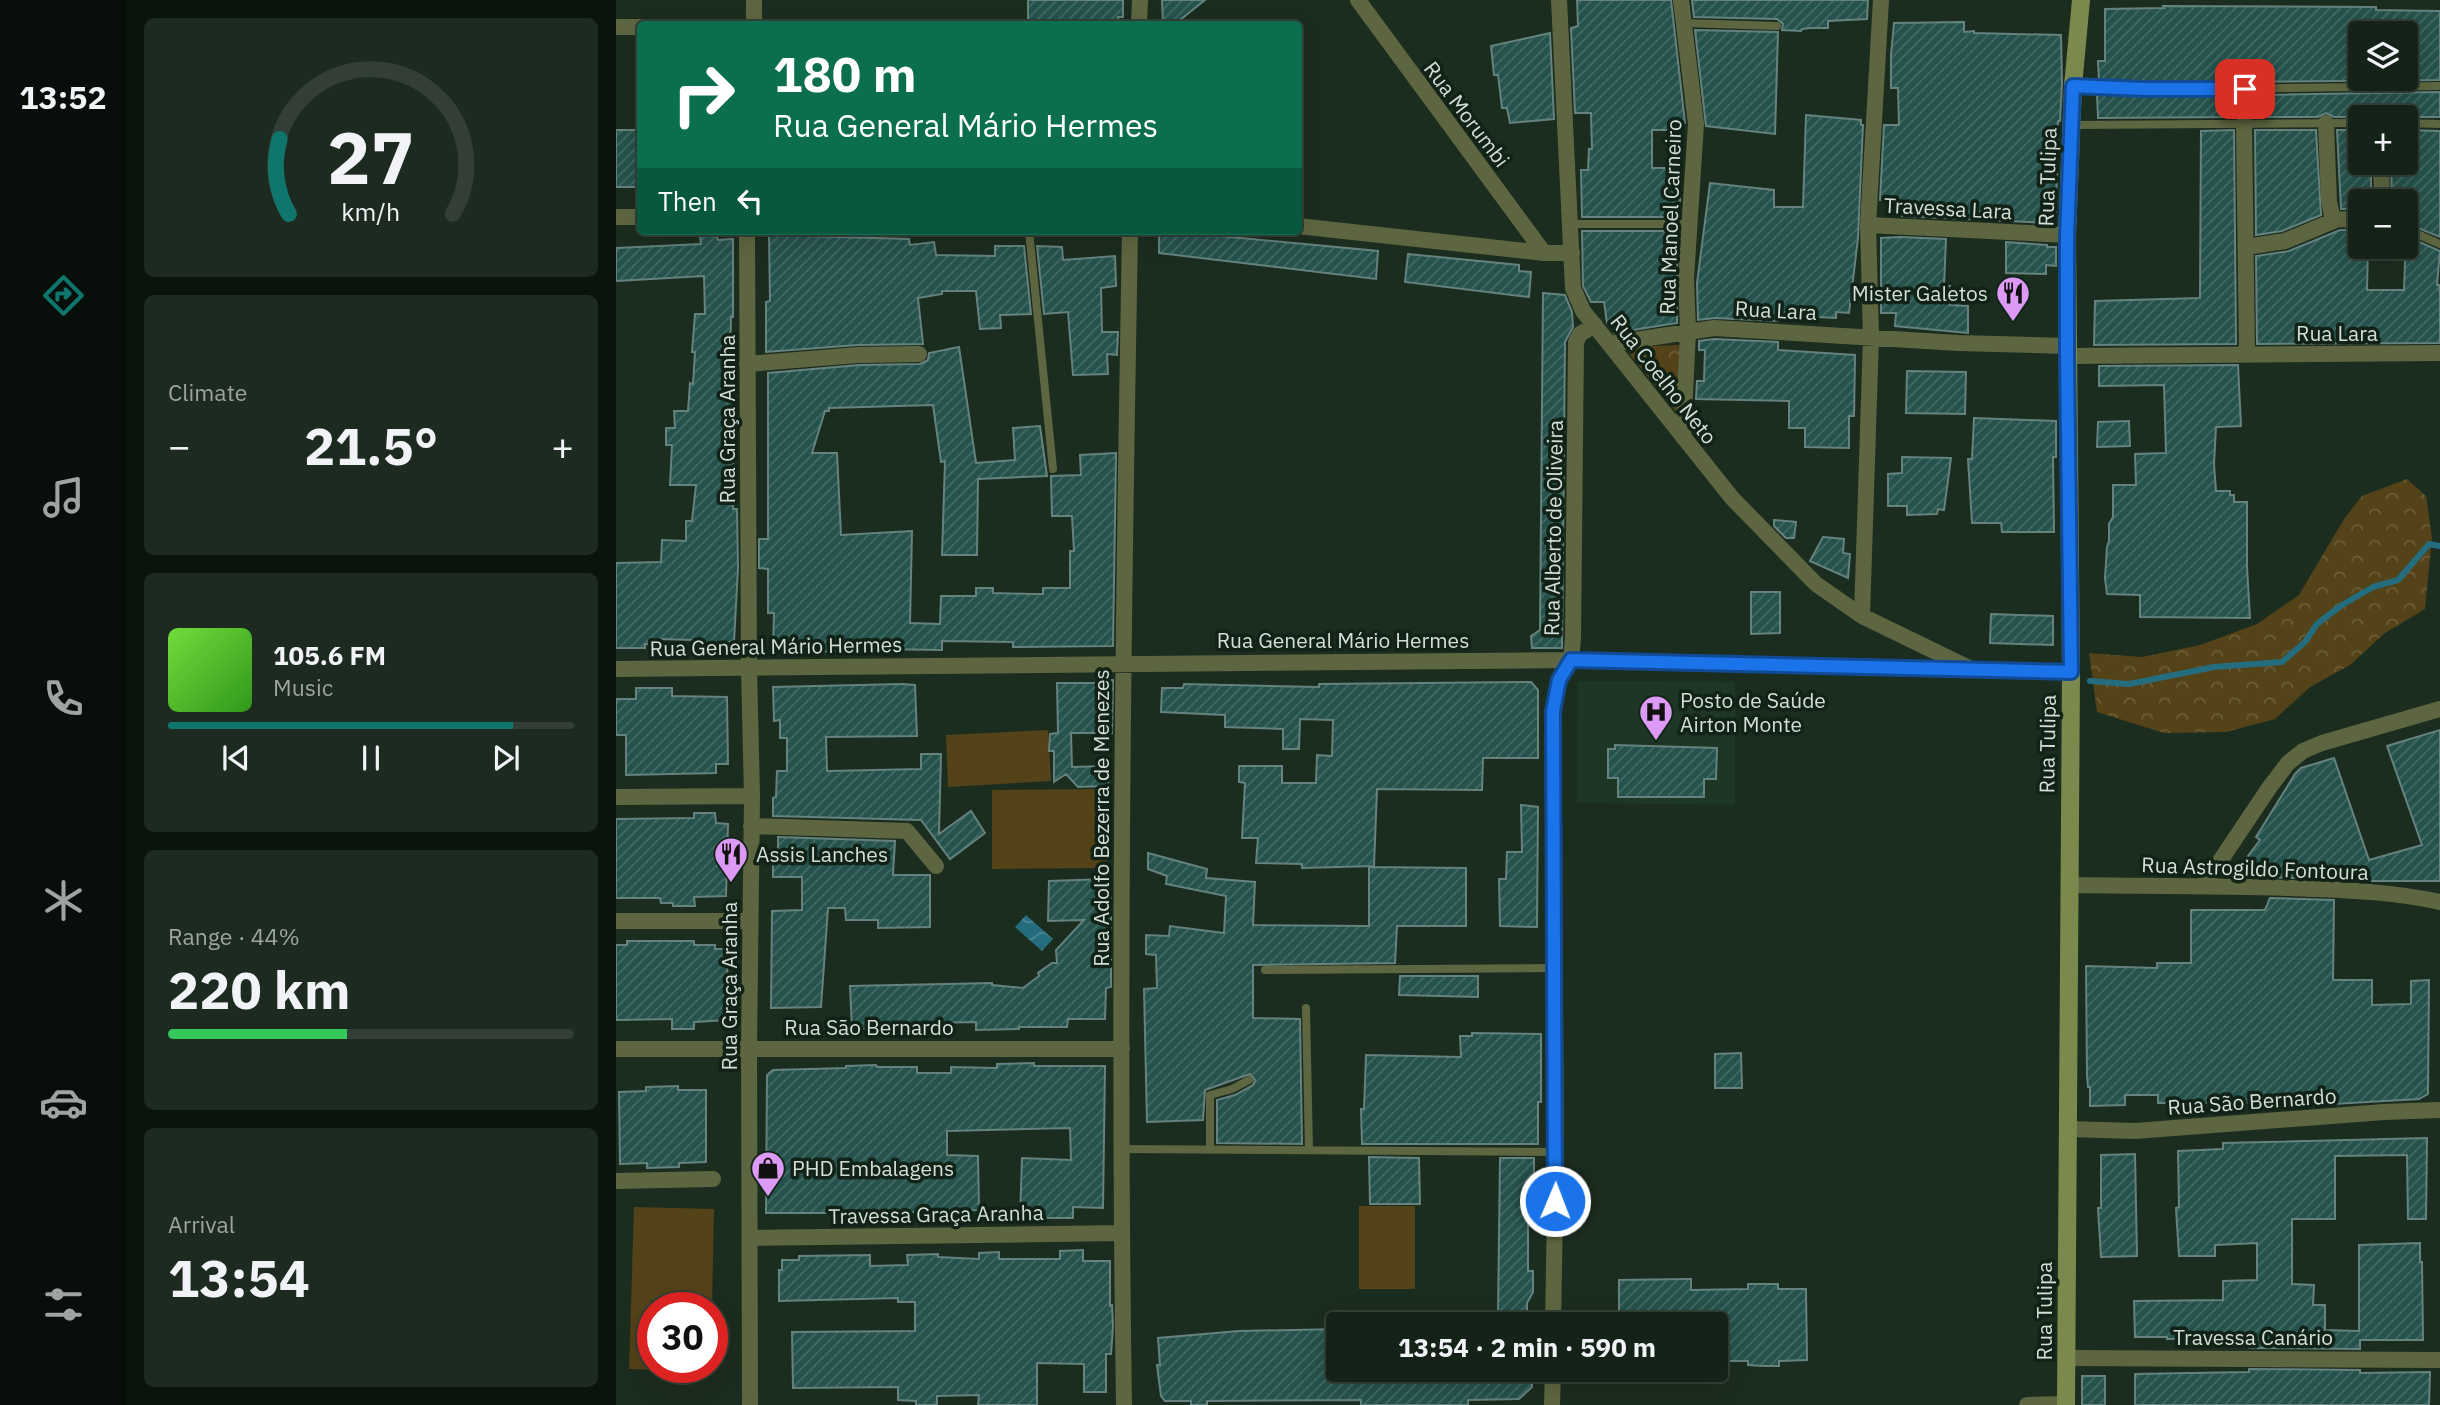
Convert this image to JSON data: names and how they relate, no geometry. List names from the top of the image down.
{
  "streets": {
    "street": [
      "Rua Morumbi",
      "Rua Tulipa",
      "Travessa Lara",
      "Rua Manoel Carneiro",
      "Rua Lara",
      "Rua Coelho Neto",
      "Rua Graça Aranha",
      "Rua Alberto de Oliveira",
      "Rua General Mário Hermes",
      "Rua Adolfo Bezerra de Menezes",
      "Rua Astrogildo Fontoura",
      "Rua São Bernardo",
      "Travessa Graça Aranha",
      "Travessa Canário"
    ]
  },
  "crossings": [
    ["Rua Tulipa", "Travessa Lara"],
    ["Rua Tulipa", "Rua Lara"],
    ["Rua Tulipa", "Rua General Mário Hermes"],
    ["Rua Tulipa", "Rua Astrogildo Fontoura"],
    ["Rua Tulipa", "Rua São Bernardo"],
    ["Rua Tulipa", "Travessa Canário"],
    ["Rua Manoel Carneiro", "Rua Lara"],
    ["Rua Manoel Carneiro", "Rua Coelho Neto"],
    ["Rua Lara", "Rua Coelho Neto"],
    ["Rua Coelho Neto", "Rua Alberto de Oliveira"],
    ["Rua Coelho Neto", "Rua General Mário Hermes"],
    ["Rua Graça Aranha", "Rua General Mário Hermes"],
    ["Rua Graça Aranha", "Rua São Bernardo"],
    ["Rua Graça Aranha", "Travessa Graça Aranha"],
    ["Rua Alberto de Oliveira", "Rua General Mário Hermes"],
    ["Rua General Mário Hermes", "Rua Adolfo Bezerra de Menezes"],
    ["Rua Adolfo Bezerra de Menezes", "Rua São Bernardo"],
    ["Rua Adolfo Bezerra de Menezes", "Travessa Graça Aranha"]
  ],
  "places": {
    "restaurant": ["Mister Galetos", "Assis Lanches"],
    "hospital": ["Posto de Saúde Airton Monte"],
    "shop": ["PHD Embalagens"]
  },
  "page": {
    "tabs": "13:52",
    "map_buttons": ["+", "−"],
    "turn": ["180 m", "Rua General Mário Hermes"],
    "then": "Then",
    "tile": [
      "Climate",
      ["Range · 44%", "220 km"],
      ["Arrival", "13:54"]
    ],
    "heat": ["−", "21.5°", "+"],
    "song": ["105.6 FM", "Music"],
    "limit": "30",
    "trip": "13:54 · 2 min · 590 m",
    "gauge": ["27", "km/h"]
  }
}
